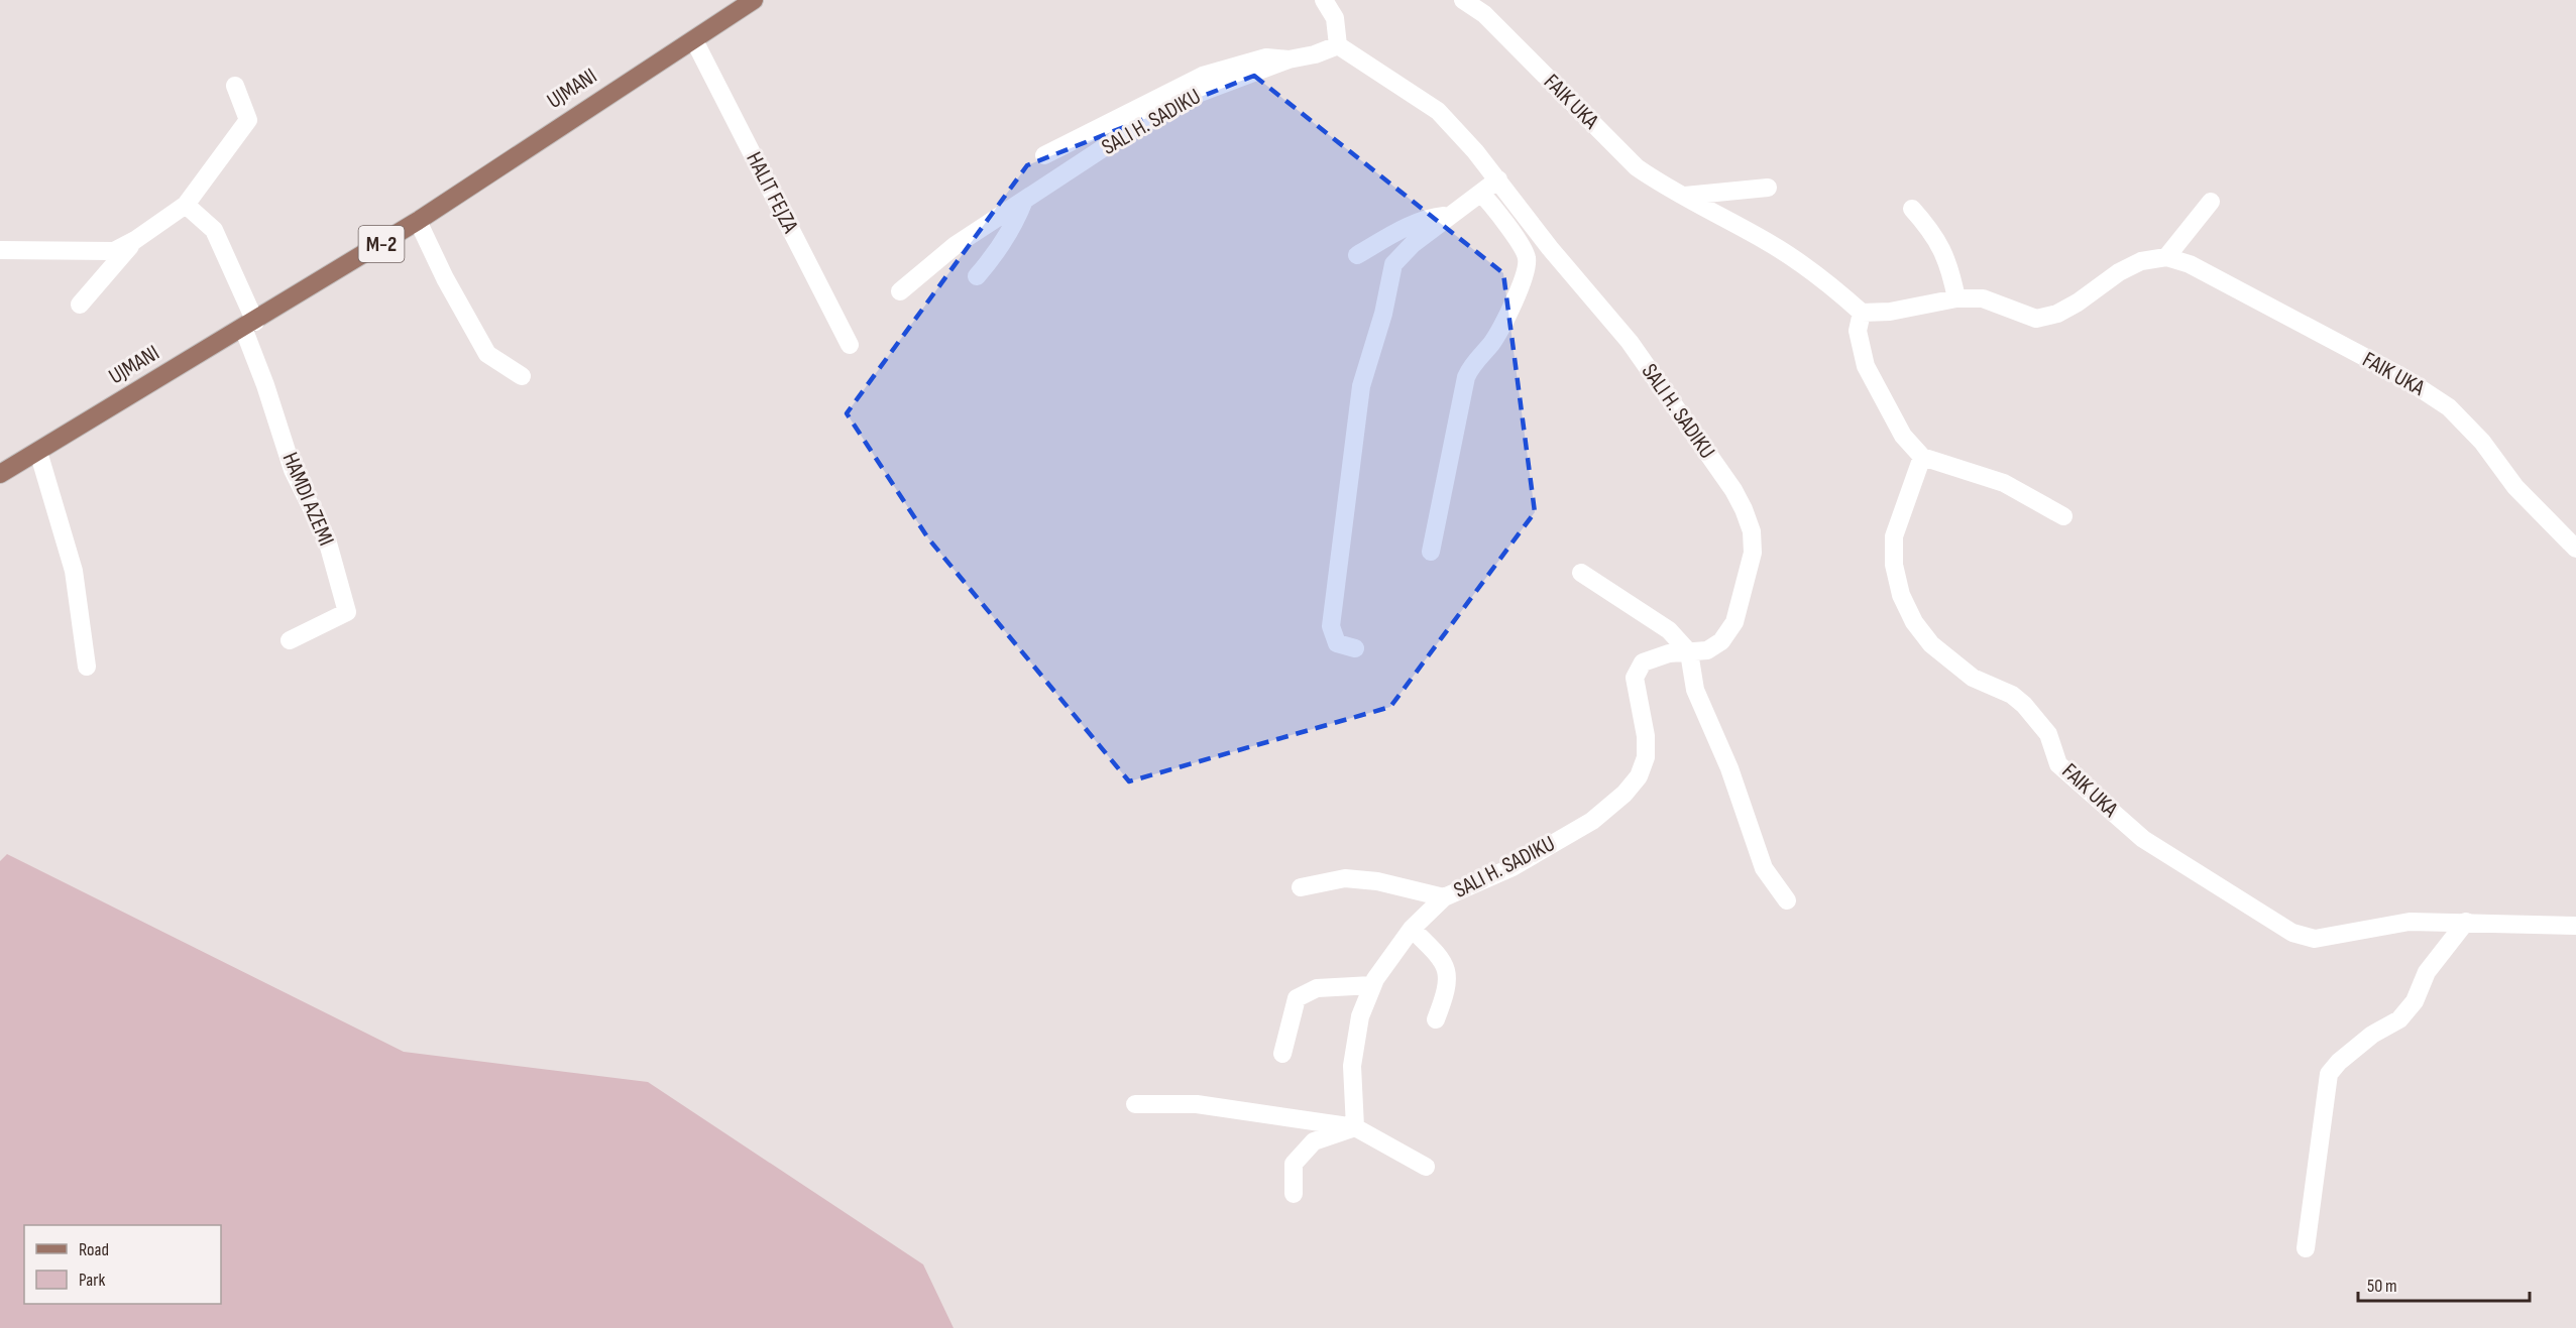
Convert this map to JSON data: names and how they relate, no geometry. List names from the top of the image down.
{
  "streets": {
    "main road": ["UJMANI", "M-2"],
    "street": [
      "FAIK UKA",
      "SALI H. SADIKU",
      "HALIT FEJZA",
      "HAMDI AZEMI"
    ]
  },
  "crossings": [
    ["UJMANI", "HALIT FEJZA"],
    ["UJMANI", "HAMDI AZEMI"]
  ],
  "legend": ["Road", "Park"],
  "scale_bar": "50 m"
}
